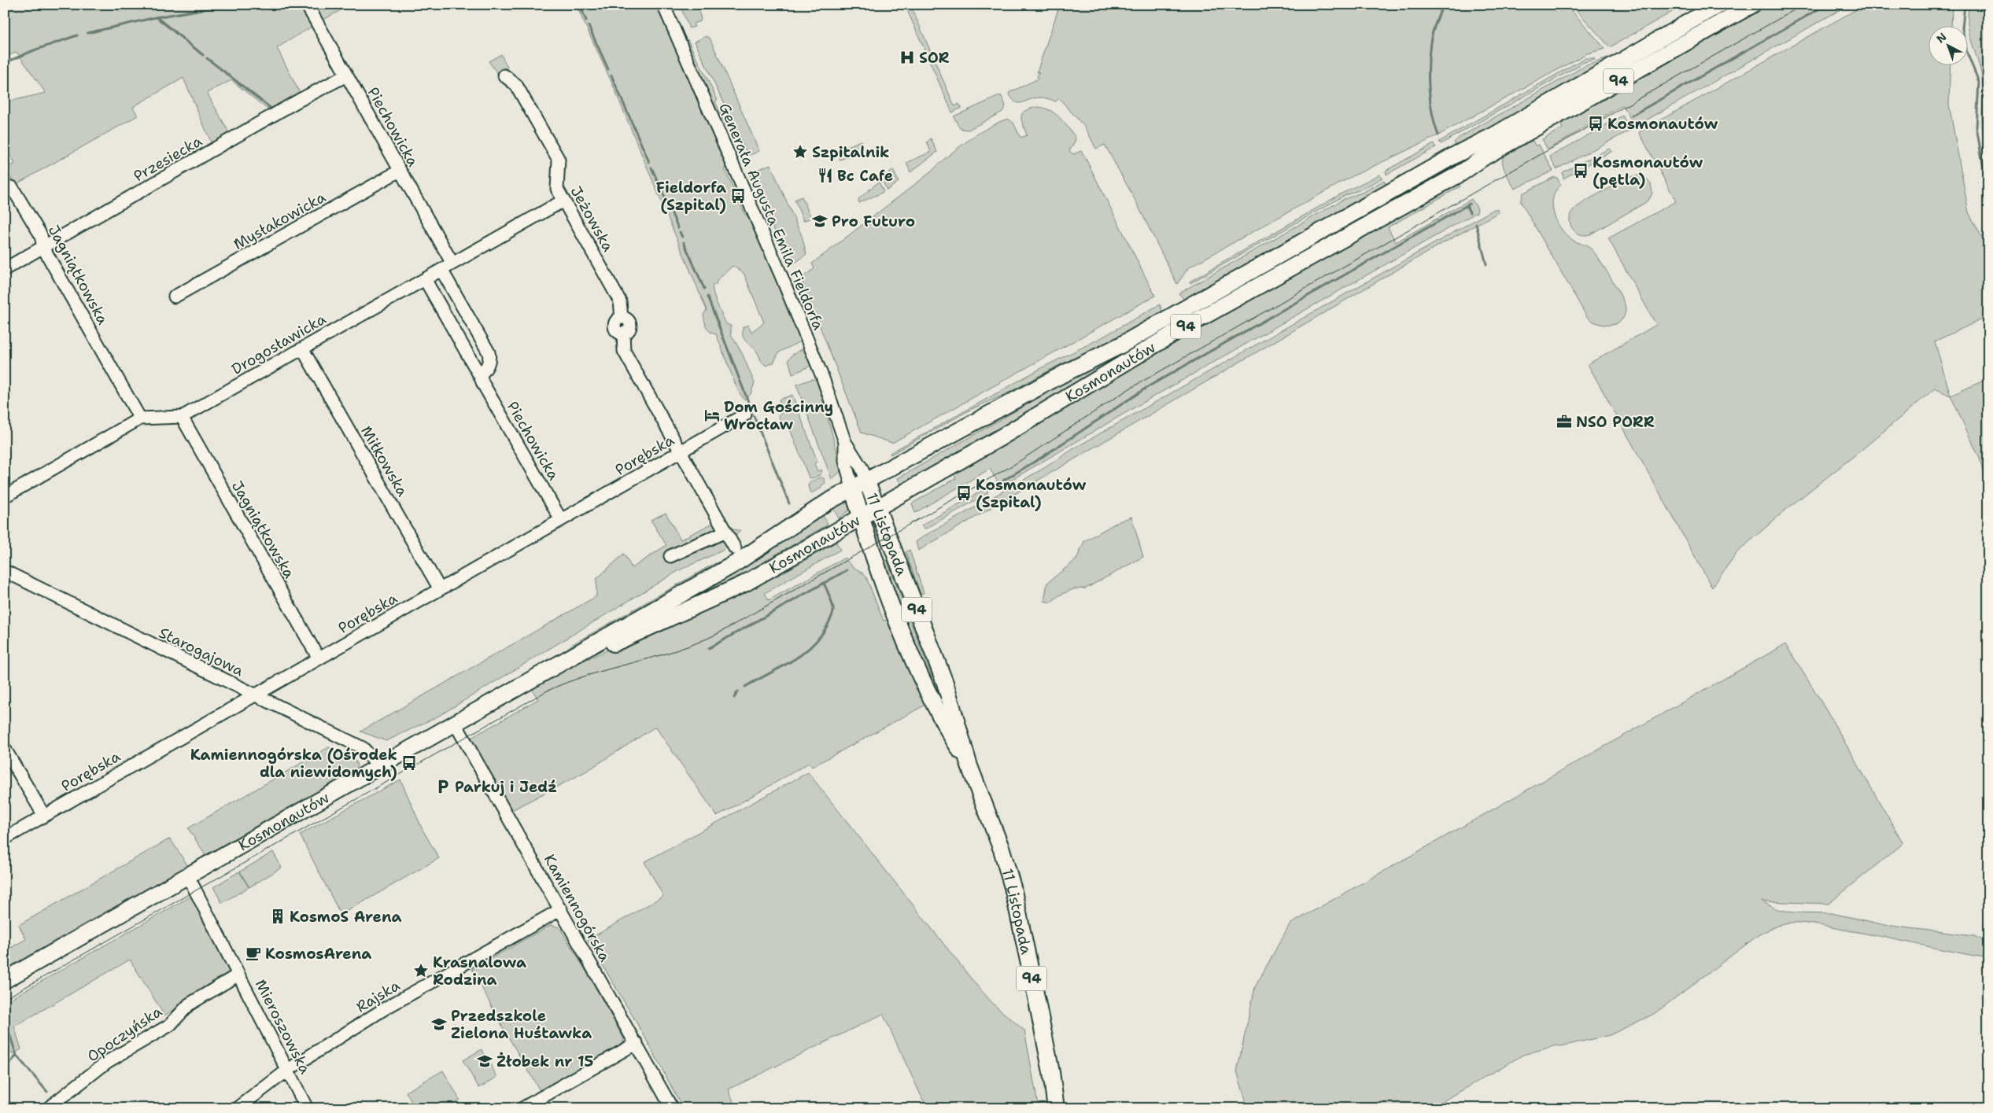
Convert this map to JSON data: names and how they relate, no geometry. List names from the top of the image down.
{
  "streets": {
    "main road": ["94", "Kosmonautów", "11 Listopada"],
    "street": [
      "Piechowicka",
      "Przesiecka",
      "Generała Augusta Emila Fieldorfa",
      "Jeżowska",
      "Mysłakowicka",
      "Jagniątkowska",
      "Drogosławicka",
      "Porębska",
      "Miłkowska",
      "Starogajowa",
      "Kamiennogórska",
      "Rajska",
      "Mieroszowska",
      "Opoczyńska"
    ]
  },
  "crossings": [
    ["Piechowicka", "Przesiecka"],
    ["Piechowicka", "Mysłakowicka"],
    ["Piechowicka", "Drogosławicka"],
    ["Piechowicka", "Porębska"],
    ["Przesiecka", "Jagniątkowska"],
    ["Generała Augusta Emila Fieldorfa", "Kosmonautów"],
    ["Generała Augusta Emila Fieldorfa", "11 Listopada"],
    ["Jeżowska", "Drogosławicka"],
    ["Jeżowska", "Porębska"],
    ["Jagniątkowska", "Drogosławicka"],
    ["Jagniątkowska", "Porębska"],
    ["Drogosławicka", "Miłkowska"],
    ["Kosmonautów", "11 Listopada"],
    ["Kosmonautów", "Starogajowa"],
    ["Kosmonautów", "Kamiennogórska"],
    ["Kosmonautów", "Mieroszowska"],
    ["Porębska", "Miłkowska"],
    ["Porębska", "Starogajowa"],
    ["Kamiennogórska", "Rajska"],
    ["Rajska", "Mieroszowska"],
    ["Mieroszowska", "Opoczyńska"]
  ],
  "places": {
    "hospital": ["SOR"],
    "bus stop": [
      "Kosmonautów",
      "Kosmonautów (pętla)",
      "Fieldorfa (Szpital)",
      "Kosmonautów (Szpital)",
      "Kamiennogórska (Ośrodek dla niewidomych)"
    ],
    "place": ["Szpitalnik", "Krasnalowa Rodzina"],
    "restaurant": ["Bc Cafe"],
    "school or university": ["Pro Futuro", "Przedszkole Zielona Huśtawka", "Żłobek nr 15"],
    "hotel": ["Dom Gościnny Wrocław"],
    "office": ["NSO PORR"],
    "parking": ["Parkuj i Jedź"],
    "building": ["KosmoS Arena"],
    "cafe": ["KosmosArena"]
  },
  "north": "top left"
}
